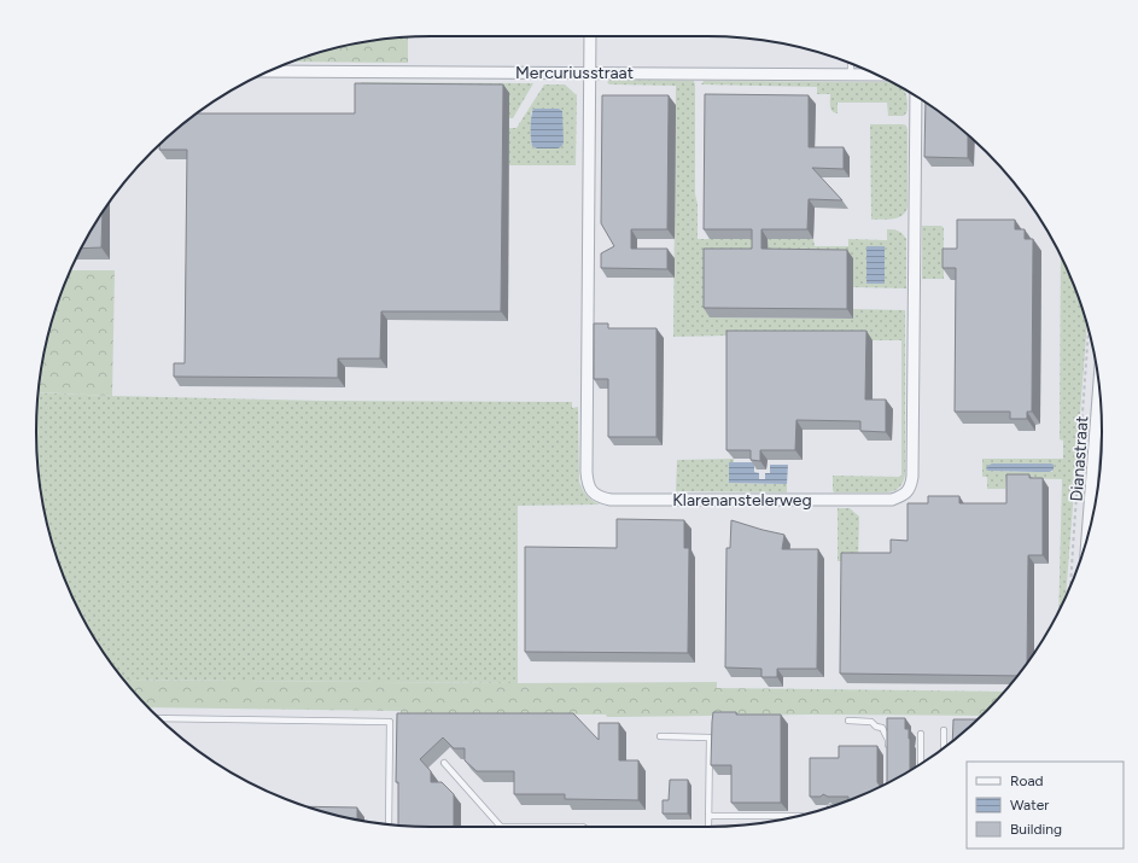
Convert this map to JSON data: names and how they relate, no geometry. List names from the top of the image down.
{
  "streets": {
    "street": ["Mercuriusstraat", "Dianastraat", "Klarenanstelerweg"]
  },
  "crossings": [
    ["Mercuriusstraat", "Klarenanstelerweg"]
  ],
  "legend": ["Road", "Water", "Building"]
}
